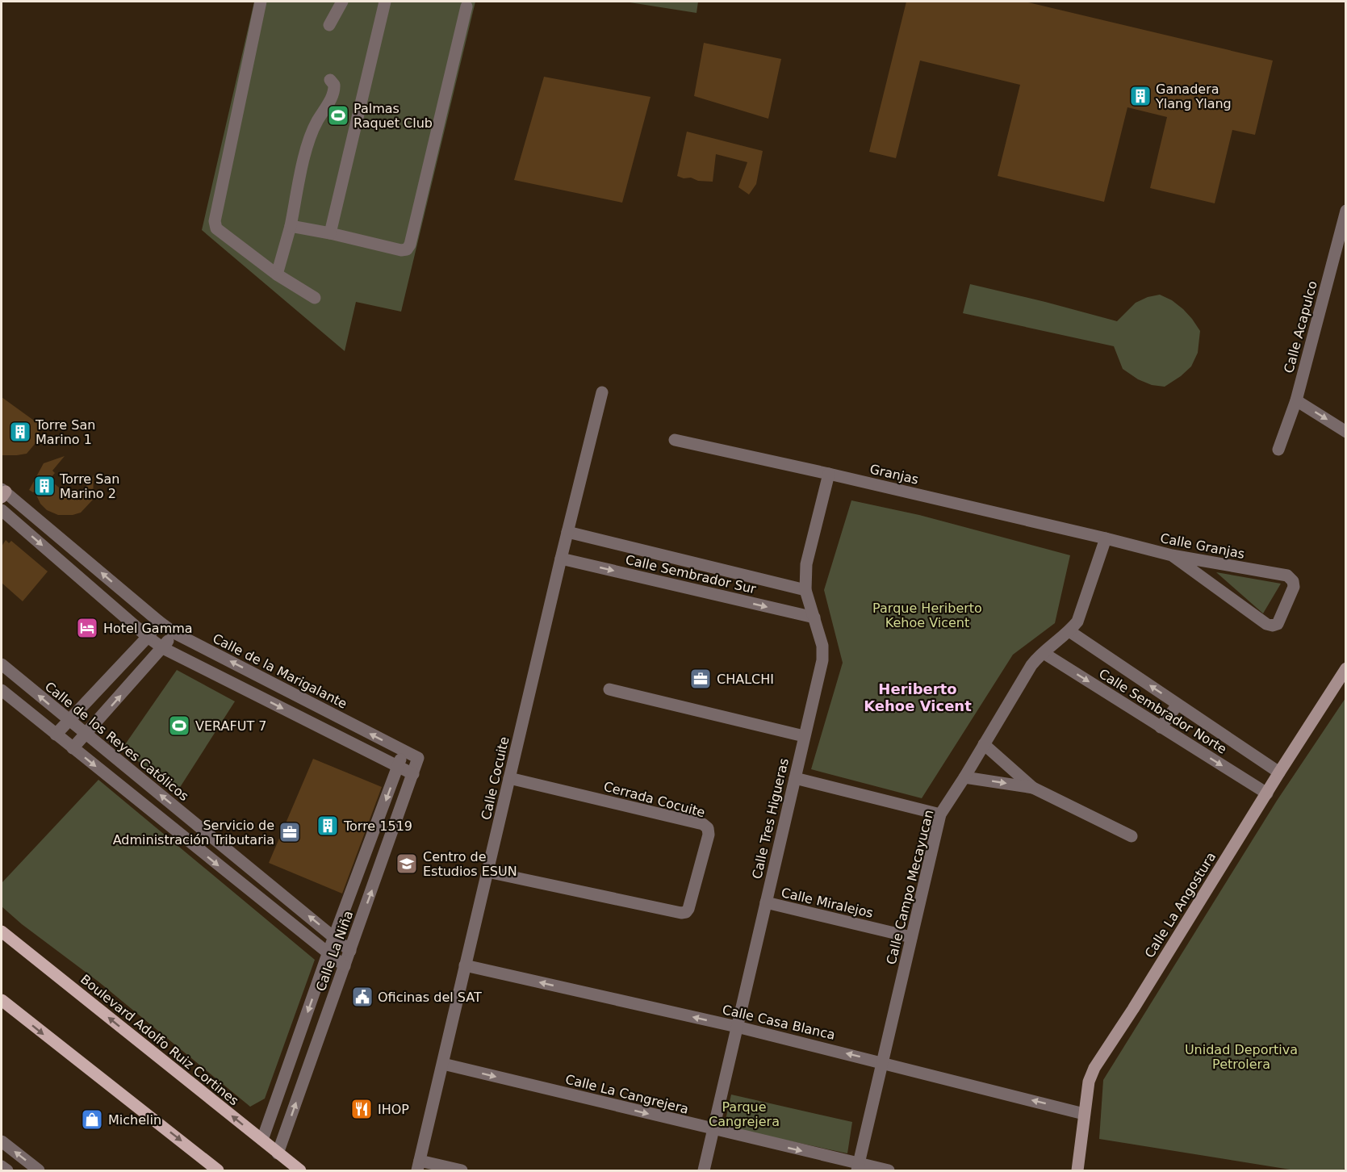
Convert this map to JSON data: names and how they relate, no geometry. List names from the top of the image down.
{
  "streets": {
    "main road": ["Boulevard Adolfo Ruiz Cortines"],
    "street": [
      "Calle Acapulco",
      "Granjas",
      "Calle Granjas",
      "Calle Sembrador Sur",
      "Calle de la Marigalante",
      "Calle Sembrador Norte",
      "Calle de los Reyes Católicos",
      "Calle Cocuite",
      "Cerrada Cocuite",
      "Calle Tres Higueras",
      "Calle Campo Mecayucan",
      "Calle Miralejos",
      "Calle La Angostura",
      "Calle La Niña",
      "Calle Casa Blanca",
      "Calle La Cangrejera"
    ]
  },
  "crossings": [
    ["Granjas", "Calle Granjas"],
    ["Granjas", "Calle Tres Higueras"],
    ["Granjas", "Calle Campo Mecayucan"],
    ["Calle Granjas", "Calle Campo Mecayucan"],
    ["Calle Sembrador Sur", "Calle Cocuite"],
    ["Calle Sembrador Sur", "Calle Tres Higueras"],
    ["Calle de la Marigalante", "Calle La Niña"],
    ["Calle Sembrador Norte", "Calle Campo Mecayucan"],
    ["Calle Sembrador Norte", "Calle La Angostura"],
    ["Calle de los Reyes Católicos", "Calle La Niña"],
    ["Calle Cocuite", "Cerrada Cocuite"],
    ["Calle Cocuite", "Calle Casa Blanca"],
    ["Calle Cocuite", "Calle La Cangrejera"],
    ["Calle Tres Higueras", "Calle Miralejos"],
    ["Calle Tres Higueras", "Calle Casa Blanca"],
    ["Calle Tres Higueras", "Calle La Cangrejera"],
    ["Calle Campo Mecayucan", "Calle Miralejos"],
    ["Calle Campo Mecayucan", "Calle Casa Blanca"],
    ["Calle Campo Mecayucan", "Calle La Cangrejera"],
    ["Calle La Angostura", "Calle Casa Blanca"],
    ["Calle La Niña", "Boulevard Adolfo Ruiz Cortines"]
  ],
  "one_way": ["Calle Casa Blanca", "Calle La Cangrejera"],
  "districts": ["Heriberto Kehoe Vicent"],
  "parks": ["Parque Heriberto Kehoe Vicent", "Unidad Deportiva Petrolera", "Parque Cangrejera"],
  "places": {
    "building": [
      "Ganadera Ylang Ylang",
      "Torre San Marino 1",
      "Torre San Marino 2",
      "Torre 1519"
    ],
    "sports": ["Palmas Raquet Club", "VERAFUT 7"],
    "hotel": ["Hotel Gamma"],
    "office": ["CHALCHI", "Servicio de Administración Tributaria"],
    "school or university": ["Centro de Estudios ESUN"],
    "public building": ["Oficinas del SAT"],
    "restaurant": ["IHOP"],
    "shop": ["Michelin"]
  }
}
